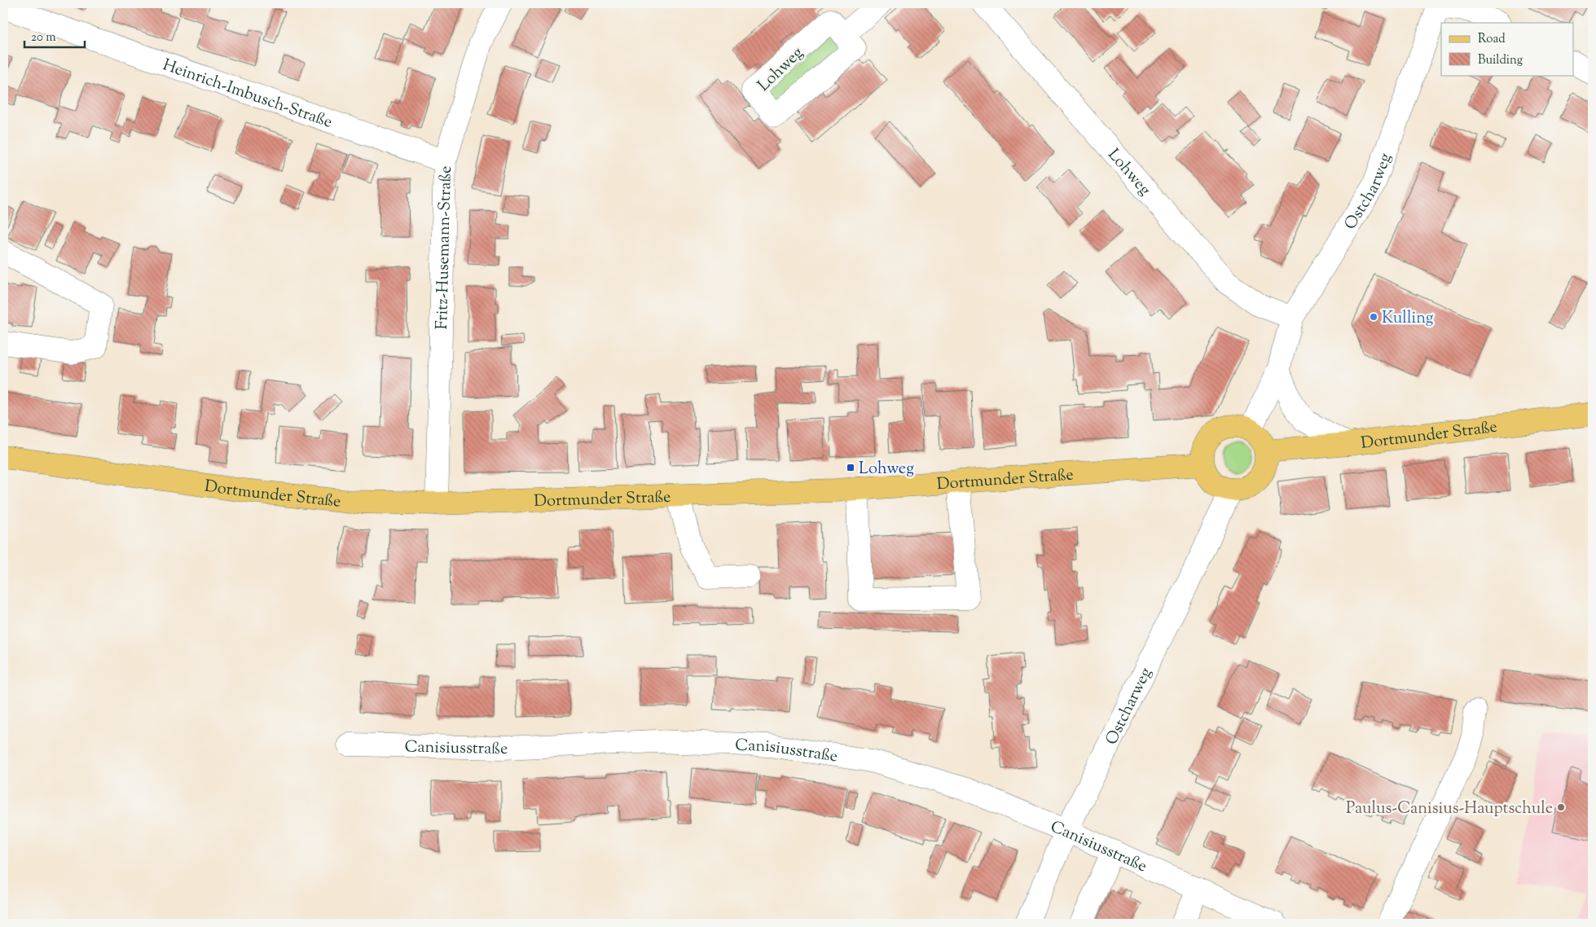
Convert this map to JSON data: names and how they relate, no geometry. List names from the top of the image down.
{
  "streets": {
    "main road": ["Dortmunder Straße"],
    "street": [
      "Lohweg",
      "Heinrich-Imbusch-Straße",
      "Ostcharweg",
      "Fritz-Husemann-Straße",
      "Canisiusstraße"
    ]
  },
  "crossings": [
    ["Lohweg", "Ostcharweg"],
    ["Heinrich-Imbusch-Straße", "Fritz-Husemann-Straße"],
    ["Ostcharweg", "Dortmunder Straße"],
    ["Ostcharweg", "Canisiusstraße"],
    ["Fritz-Husemann-Straße", "Dortmunder Straße"]
  ],
  "places": {
    "other": ["Kulling", "Paulus-Canisius-Hauptschule"],
    "transit": ["Lohweg"]
  },
  "legend": ["Road", "Building"],
  "scale_bar": "20 m"
}
